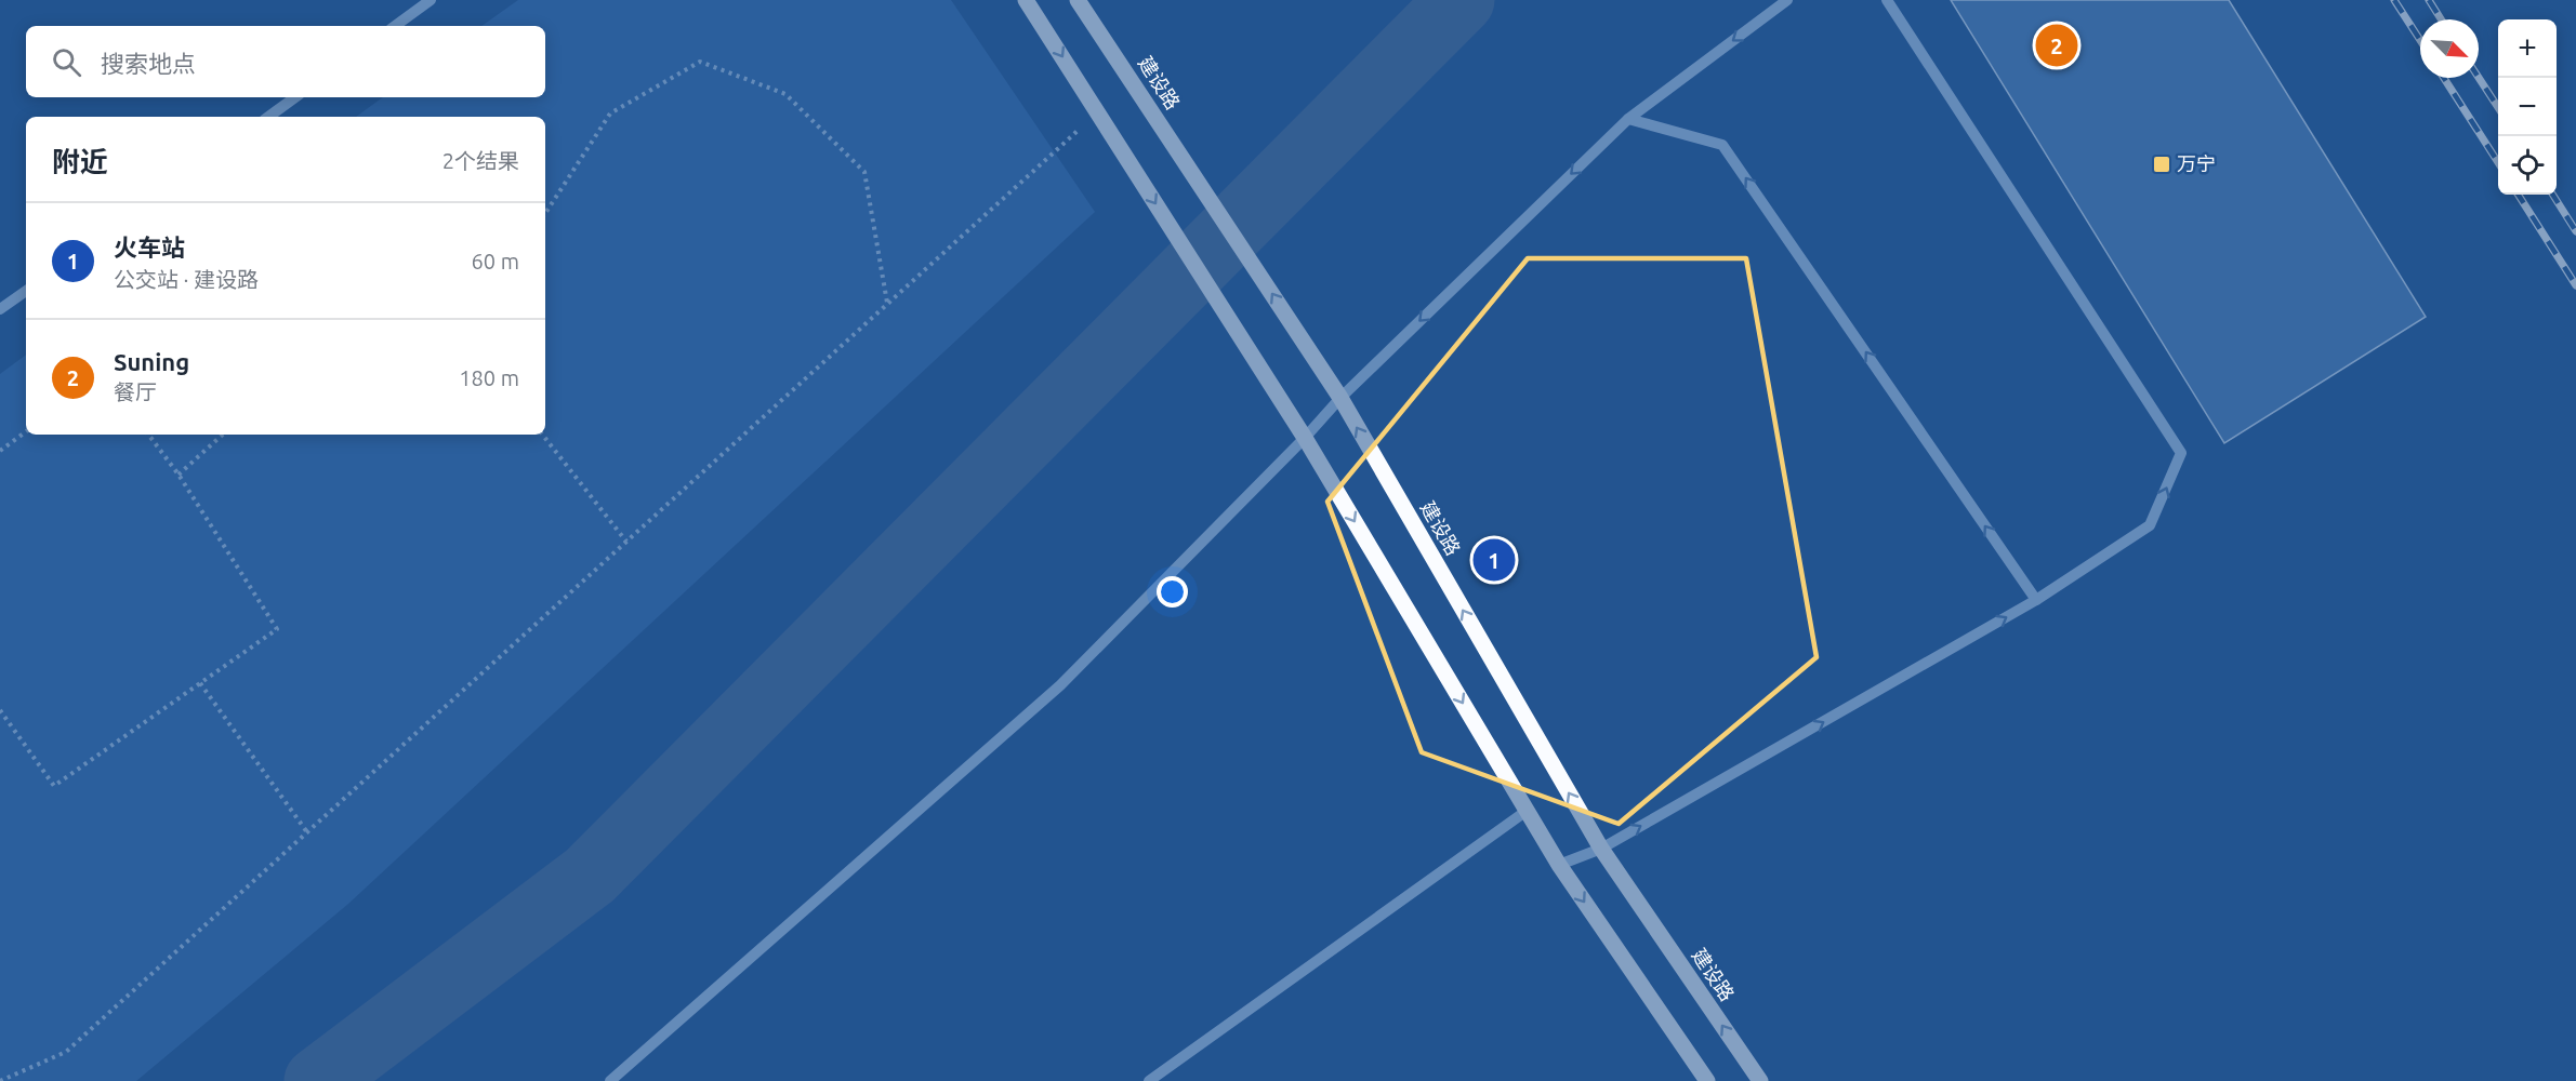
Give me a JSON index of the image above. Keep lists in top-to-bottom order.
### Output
{
  "streets": {
    "main road": ["建设路"]
  },
  "places": {
    "transit": ["万宁"]
  },
  "north": "bottom right",
  "page": {
    "map_buttons": ["+", "−"],
    "pins": ["2", "1"],
    "search": "搜索地点",
    "heading": ["附近", "2个结果"],
    "list": [
      {
        "mark": "1",
        "name": "火车站",
        "note": "公交站 · 建设路",
        "value": "60 m"
      },
      {
        "mark": "2",
        "name": "Suning",
        "note": "餐厅",
        "value": "180 m"
      }
    ]
  }
}
